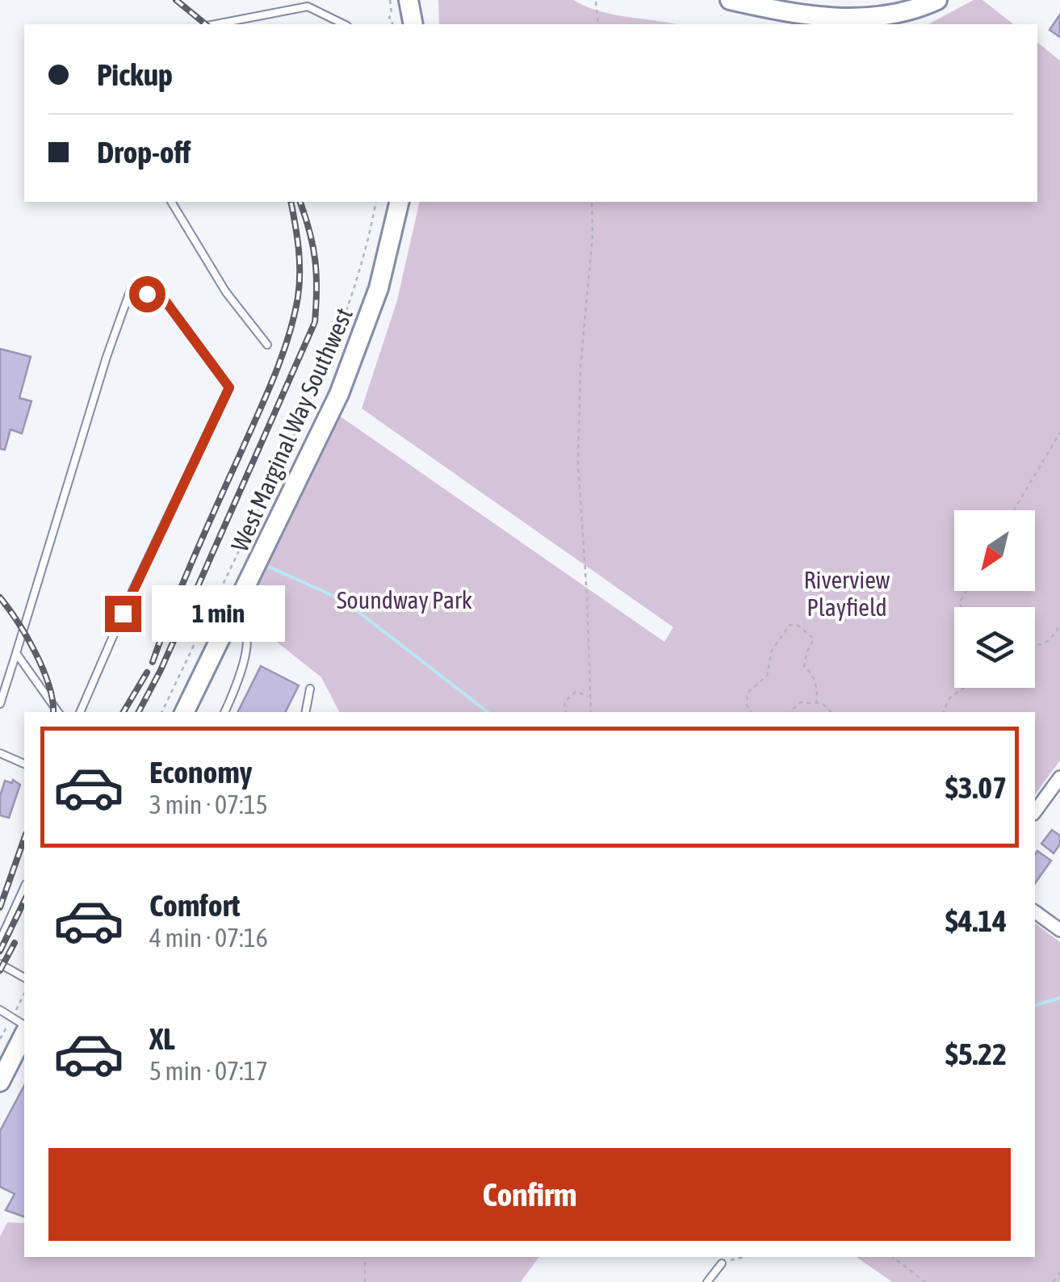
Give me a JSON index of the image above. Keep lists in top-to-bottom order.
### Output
{
  "streets": {
    "main road": ["West Marginal Way Southwest"]
  },
  "parks": ["Riverview Playfield", "Soundway Park"],
  "north": "bottom left",
  "page": {
    "banner": ["Pickup", "Drop-off"],
    "bubble": "1 min",
    "list": [
      {
        "name": "Economy",
        "note": "3 min · 07:15",
        "value": "$3.07"
      },
      {
        "name": "Comfort",
        "note": "4 min · 07:16",
        "value": "$4.14"
      },
      {
        "name": "XL",
        "note": "5 min · 07:17",
        "value": "$5.22"
      }
    ],
    "buttons": "Confirm"
  }
}
